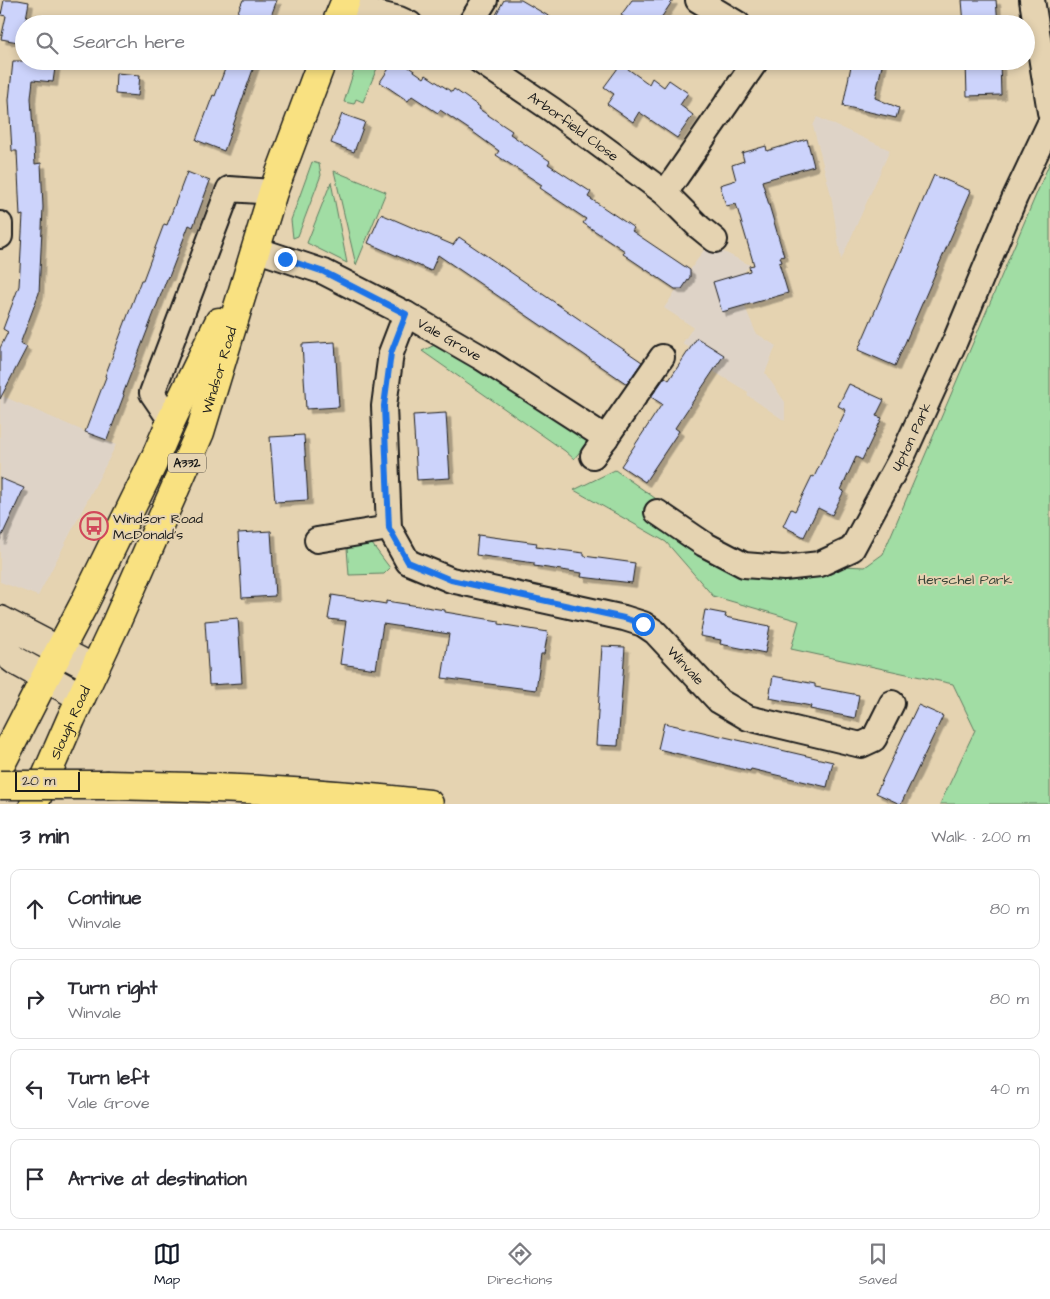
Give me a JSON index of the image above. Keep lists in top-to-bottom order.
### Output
{
  "streets": {
    "main road": ["Windsor Road", "A332", "Slough Road"],
    "street": [
      "Arborfield Close",
      "Vale Grove",
      "Upton Park",
      "Winvale"
    ]
  },
  "crossings": [
    ["Vale Grove", "Windsor Road"],
    ["Vale Grove", "A332"],
    ["Vale Grove", "Winvale"],
    ["Windsor Road", "A332"],
    ["Windsor Road", "Slough Road"]
  ],
  "parks": ["Herschel Park"],
  "places": {
    "bus stop": ["Windsor Road McDonald's"]
  },
  "scale_bar": "20 m",
  "page": {
    "search": "Search here",
    "scale": "20 m",
    "heading": ["3 min", "Walk · 200 m"],
    "list": [
      ["Continue", "Winvale", "80 m"],
      ["Turn right", "Winvale", "80 m"],
      ["Turn left", "Vale Grove", "40 m"],
      "Arrive at destination"
    ],
    "nav": ["Map", "Directions", "Saved"]
  }
}
